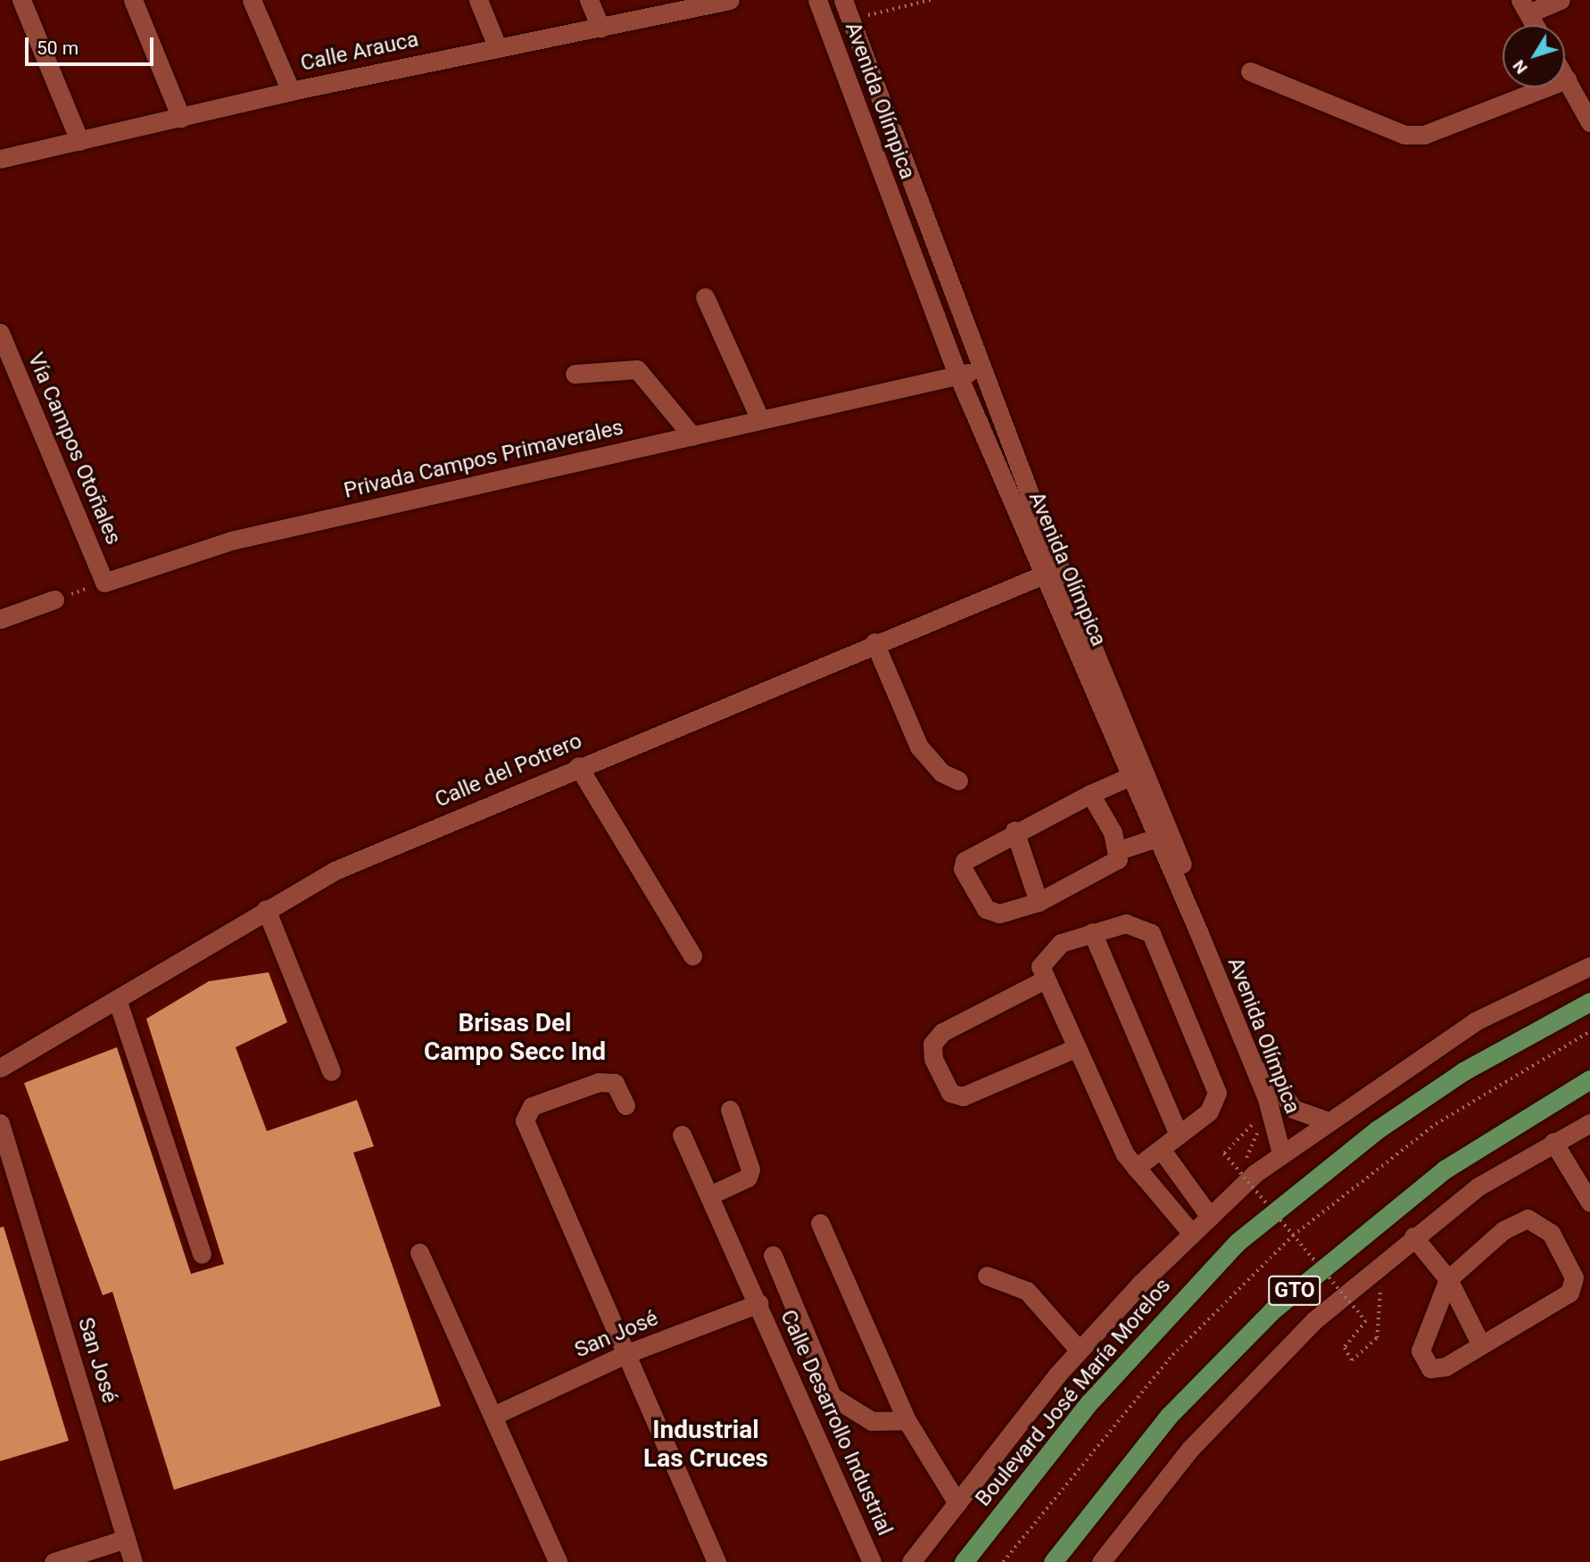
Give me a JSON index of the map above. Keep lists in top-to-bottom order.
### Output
{
  "streets": {
    "main road": ["GTO", "Boulevard José María Morelos"],
    "street": [
      "Calle Arauca",
      "Avenida Olímpica",
      "Vía Campos Otoñales",
      "Privada Campos Primaverales",
      "Calle del Potrero",
      "San José",
      "Calle Desarrollo Industrial"
    ]
  },
  "crossings": [
    ["Avenida Olímpica", "Privada Campos Primaverales"],
    ["Avenida Olímpica", "Calle del Potrero"],
    ["Vía Campos Otoñales", "Privada Campos Primaverales"],
    ["San José", "Calle Desarrollo Industrial"]
  ],
  "districts": ["Brisas Del Campo Secc Ind", "Industrial Las Cruces"],
  "scale_bar": "50 m",
  "north": "bottom left"
}
